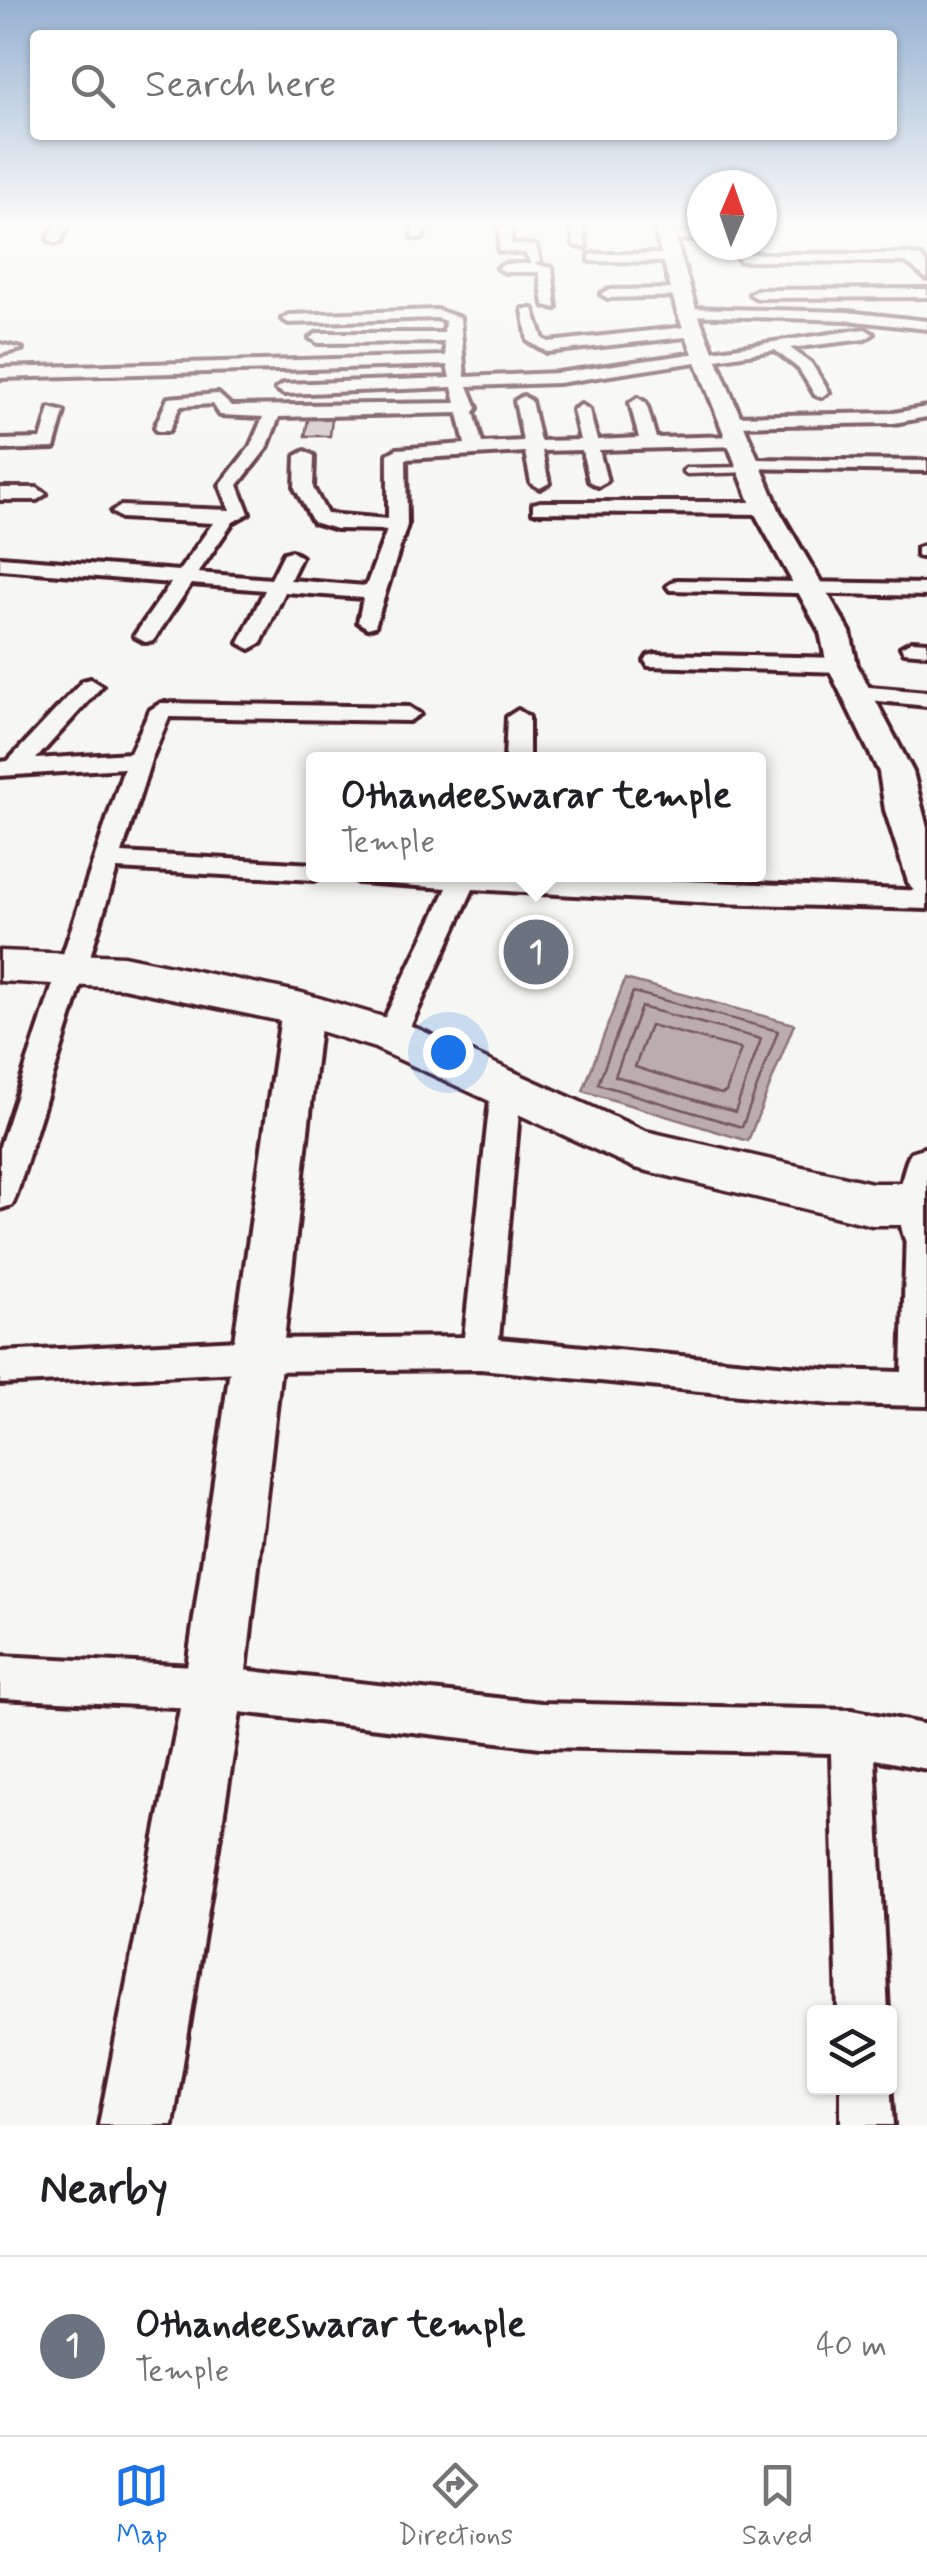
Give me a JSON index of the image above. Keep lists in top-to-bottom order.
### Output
{
  "north": "top",
  "page": {
    "search": "Search here",
    "popup": ["Othandeeswarar temple", "Temple"],
    "pins": "1",
    "heading": "Nearby",
    "list": [
      {
        "mark": "1",
        "name": "Othandeeswarar temple",
        "note": "Temple",
        "value": "40 m"
      }
    ],
    "nav": ["Map", "Directions", "Saved"]
  }
}
